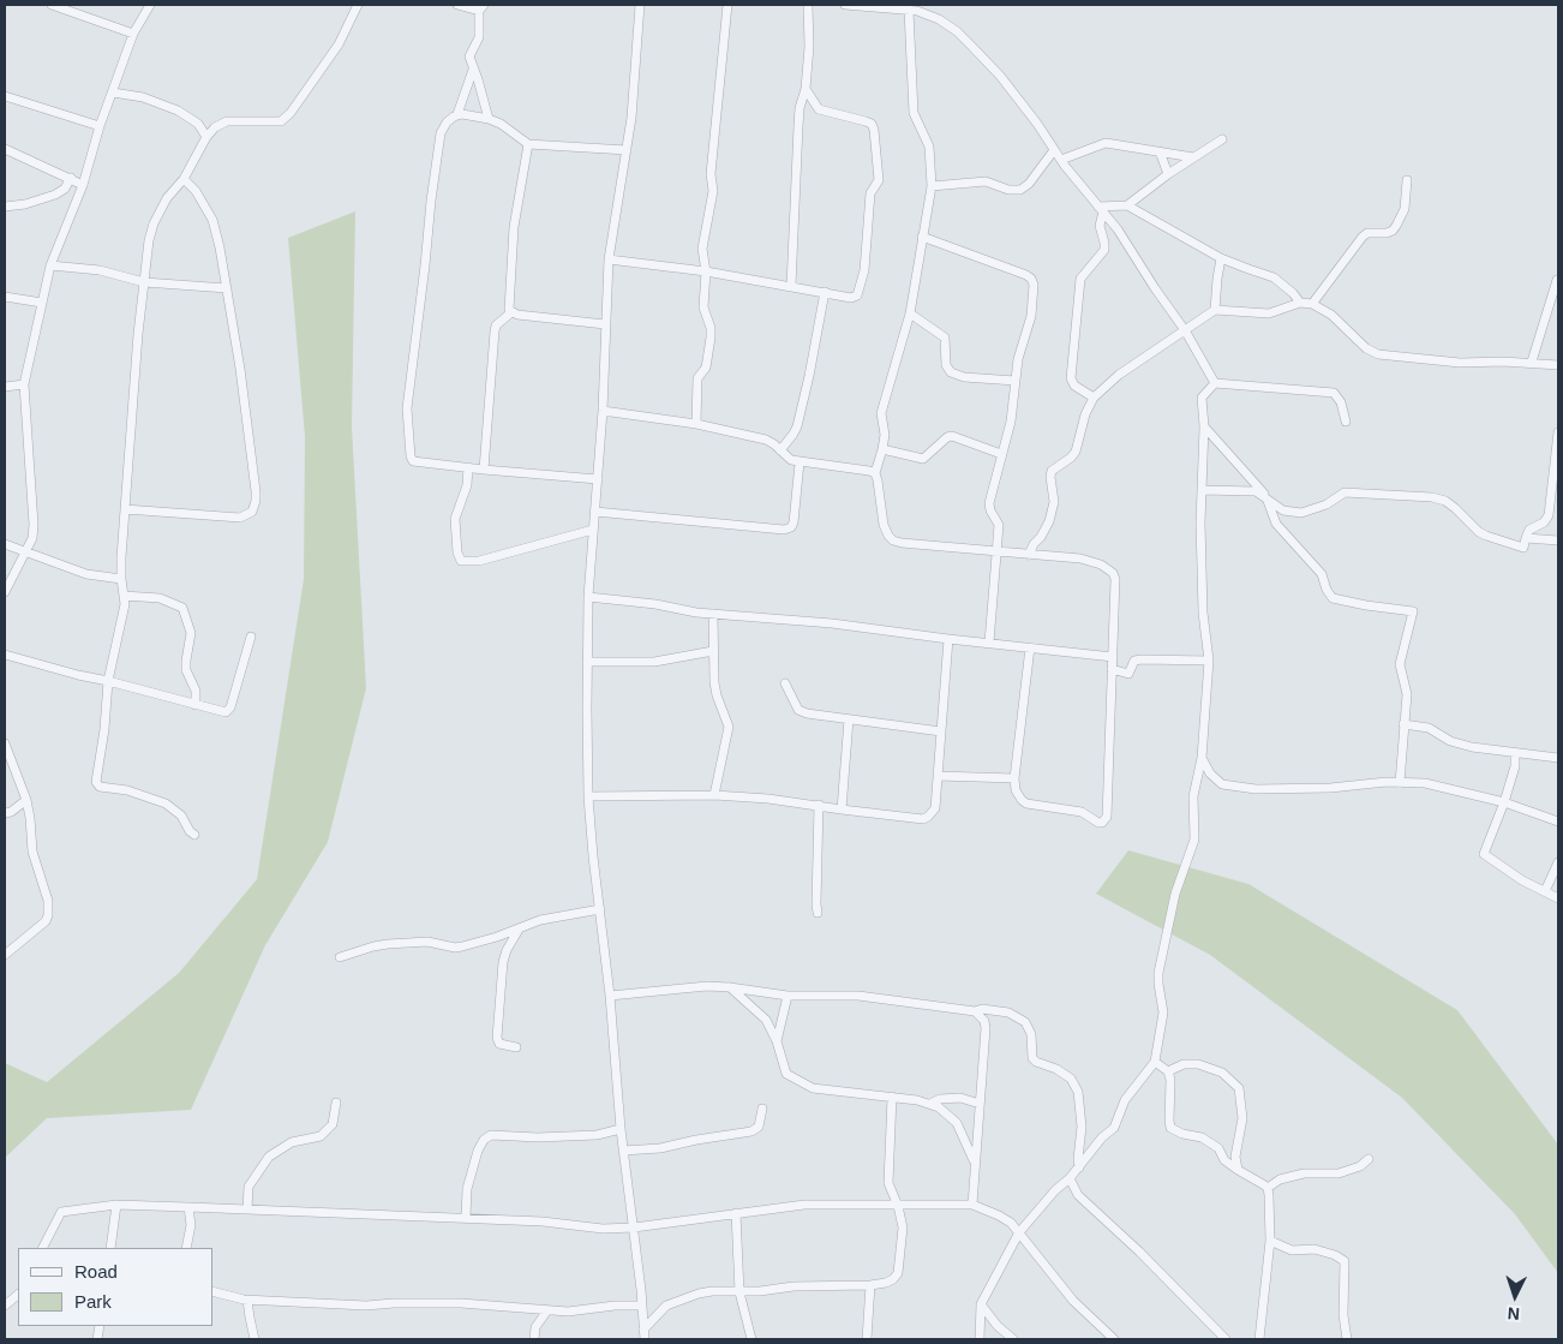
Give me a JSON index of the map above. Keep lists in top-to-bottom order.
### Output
{
  "legend": ["Road", "Park"],
  "north": "bottom"
}
